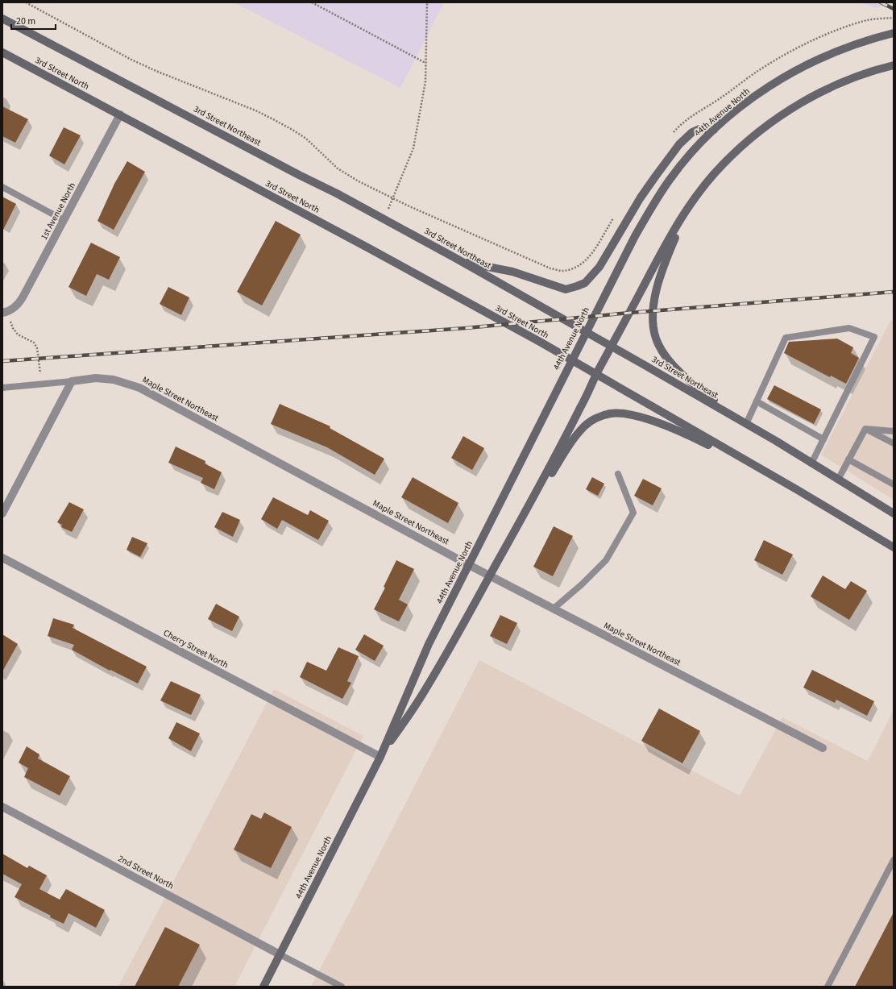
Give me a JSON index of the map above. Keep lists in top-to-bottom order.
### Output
{
  "streets": {
    "main road": ["3rd Street North", "44th Avenue North", "3rd Street Northeast"],
    "street": [
      "1st Avenue North",
      "Maple Street Northeast",
      "Cherry Street North",
      "2nd Street North"
    ]
  },
  "crossings": [
    ["3rd Street North", "44th Avenue North"],
    ["3rd Street North", "1st Avenue North"],
    ["44th Avenue North", "3rd Street Northeast"],
    ["44th Avenue North", "Maple Street Northeast"],
    ["44th Avenue North", "Cherry Street North"],
    ["44th Avenue North", "2nd Street North"]
  ],
  "scale_bar": "20 m"
}
